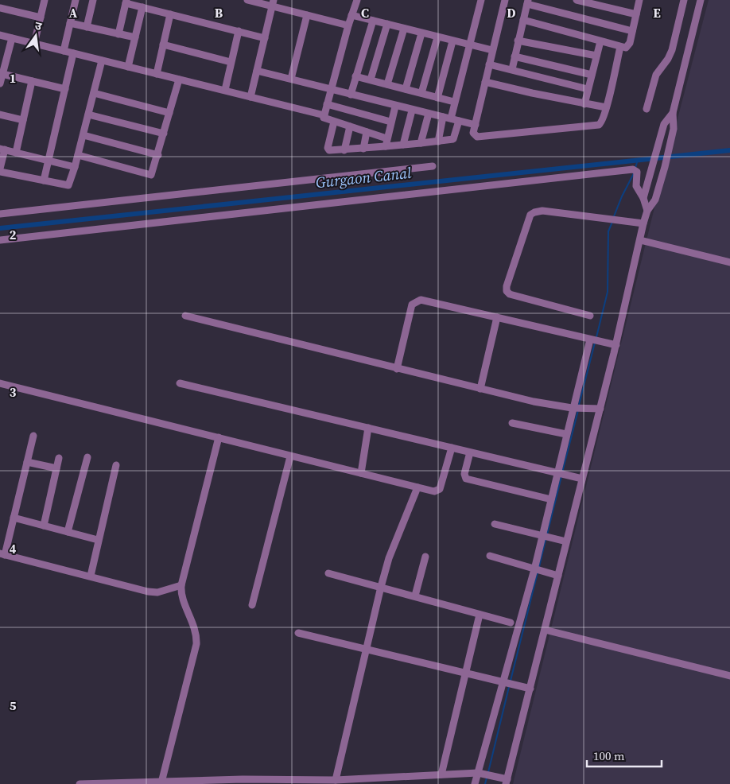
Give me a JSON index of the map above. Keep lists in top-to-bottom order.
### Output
{
  "water": ["Gurgaon Canal"],
  "scale_bar": "100 m",
  "north": "top",
  "grid": {
    "columns": [
      "A",
      "B",
      "C",
      "D",
      "E"
    ],
    "rows": [
      "1",
      "2",
      "3",
      "4",
      "5"
    ]
  }
}
